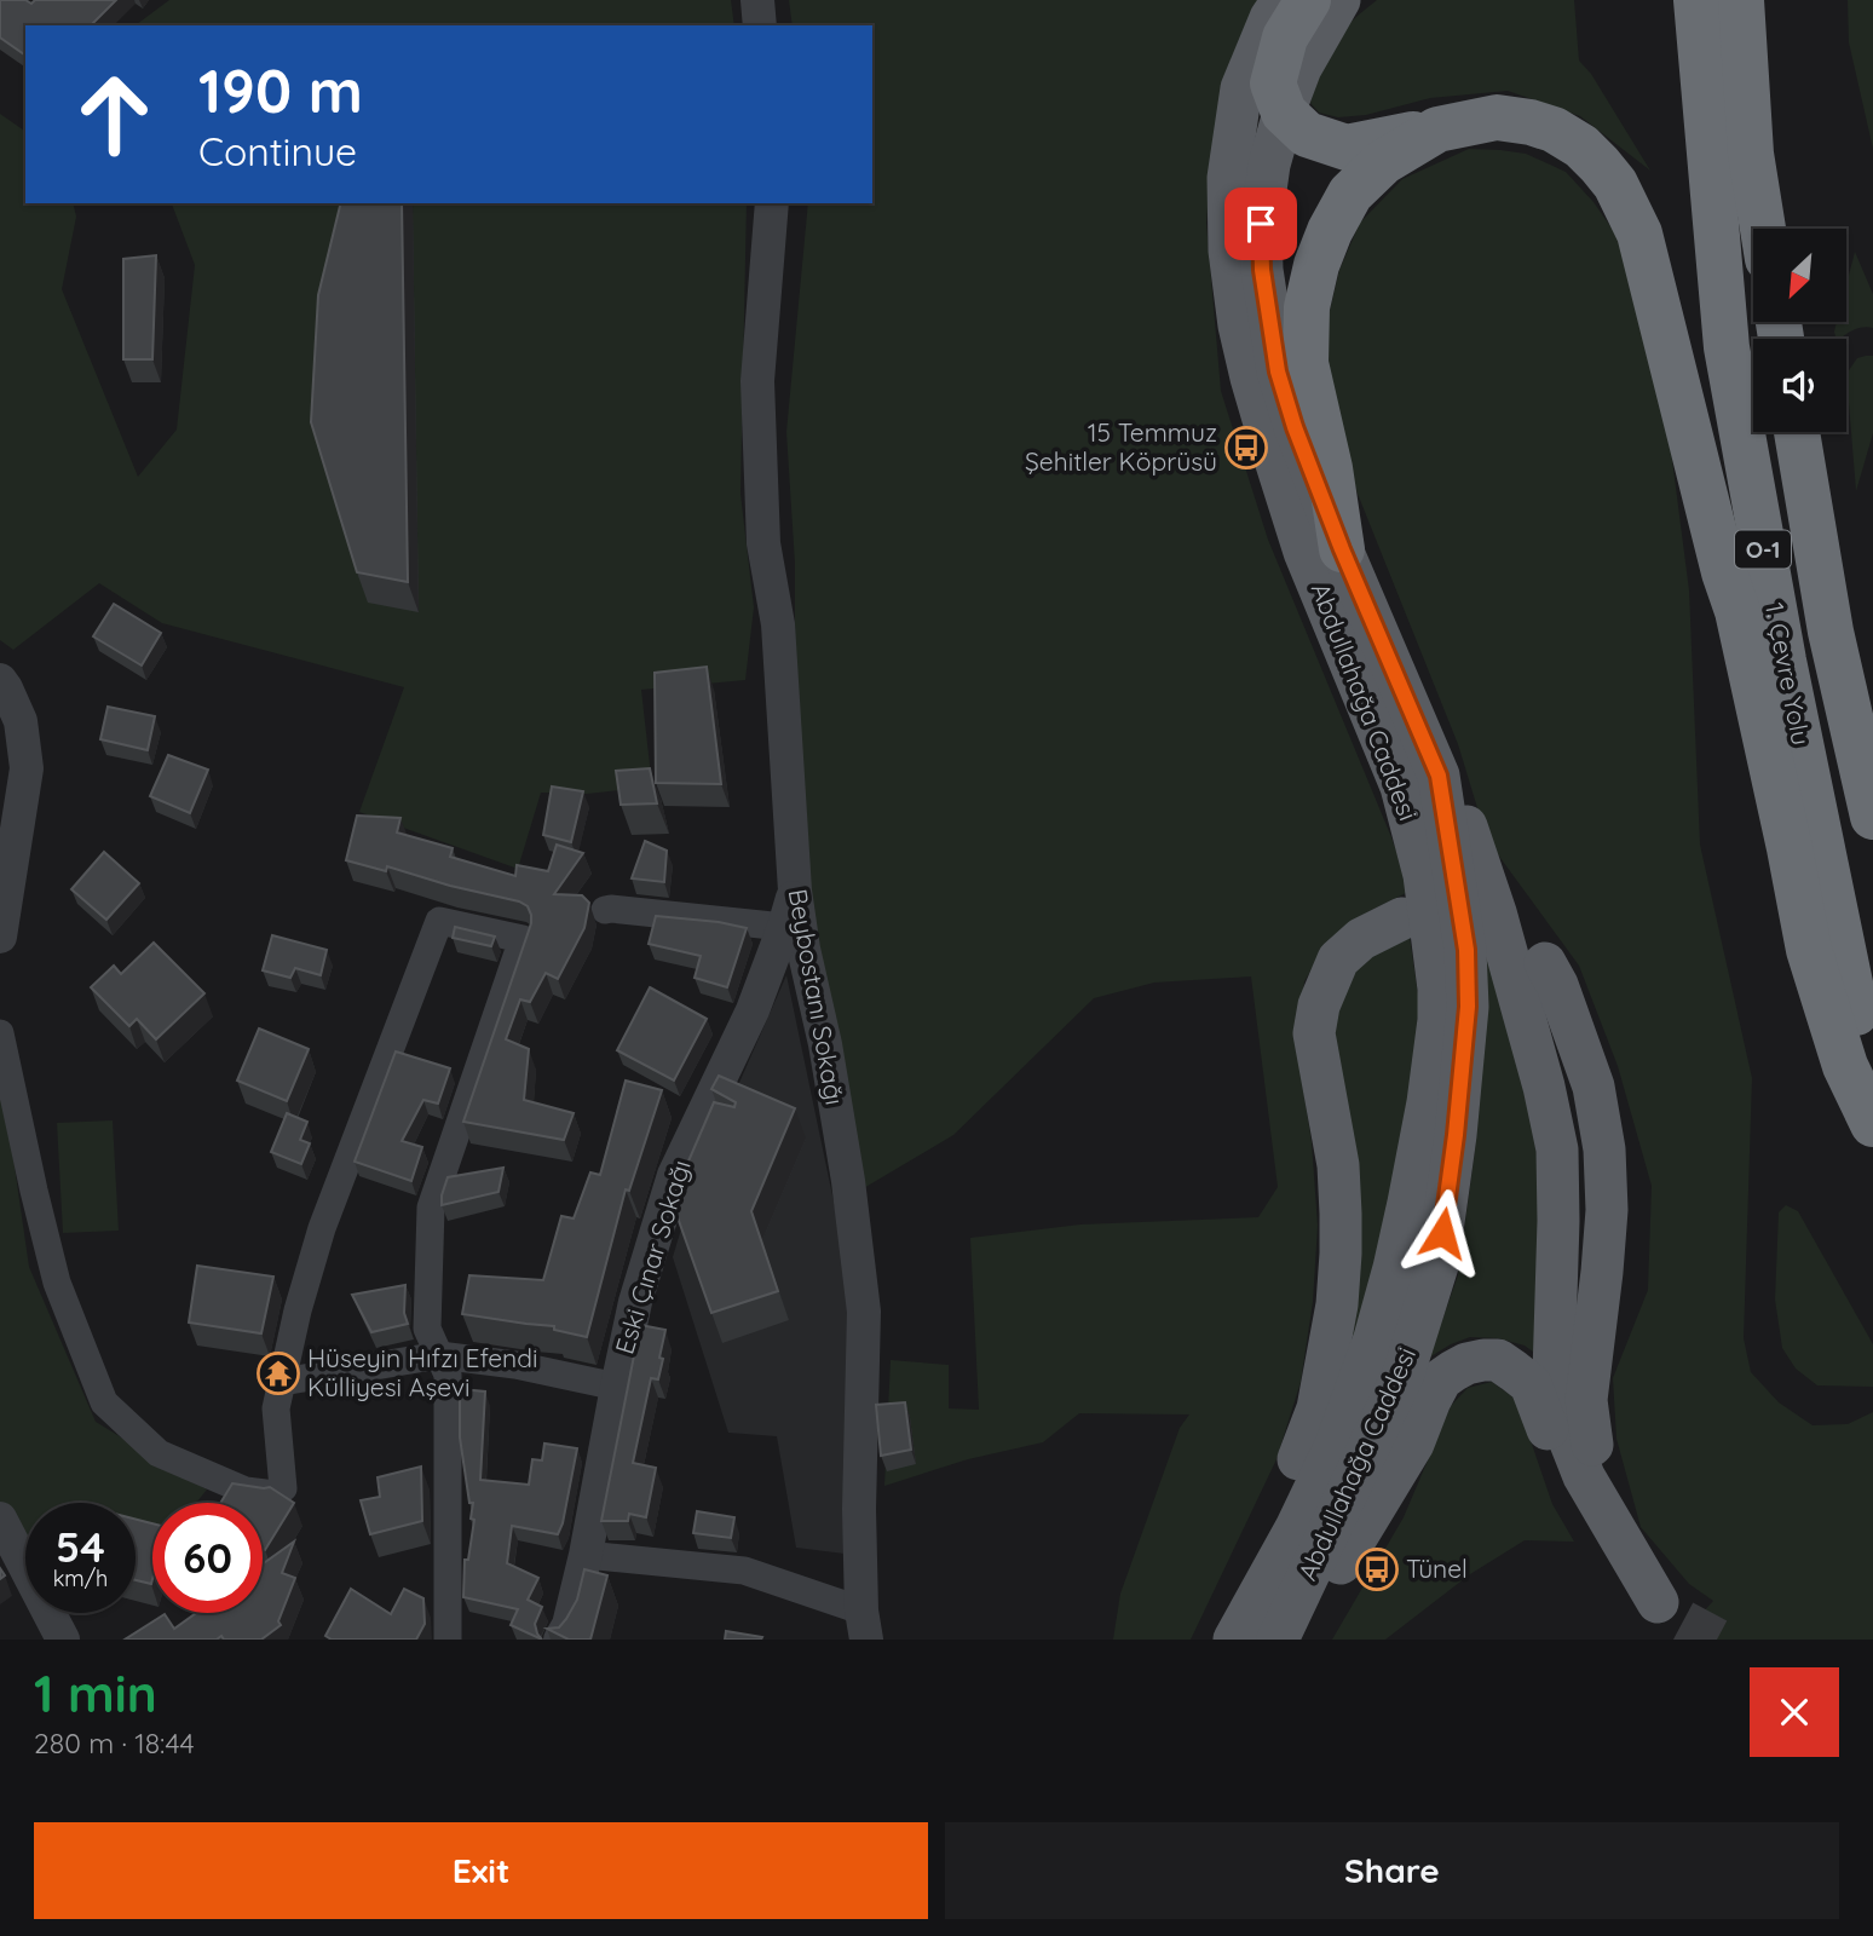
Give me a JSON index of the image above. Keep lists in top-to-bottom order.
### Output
{
  "streets": {
    "highway": ["O-1", "1. Çevre Yolu"],
    "main road": ["Abdullahağa Caddesi"],
    "street": ["Beybostanı Sokağı", "Eski Çınar Sokağı"]
  },
  "crossings": [
    ["Beybostanı Sokağı", "Eski Çınar Sokağı"]
  ],
  "places": {
    "bus stop": ["15 Temmuz Şehitler Köprüsü", "Tünel"],
    "temple": ["Hüseyin Hıfzı Efendi Külliyesi Aşevi"]
  },
  "north": "bottom left",
  "page": {
    "turn": ["190 m", "Continue"],
    "speed": "54 km/h",
    "limit": "60",
    "heading": ["1 min", "280 m · 18:44"],
    "buttons": ["Exit", "Share"]
  }
}
